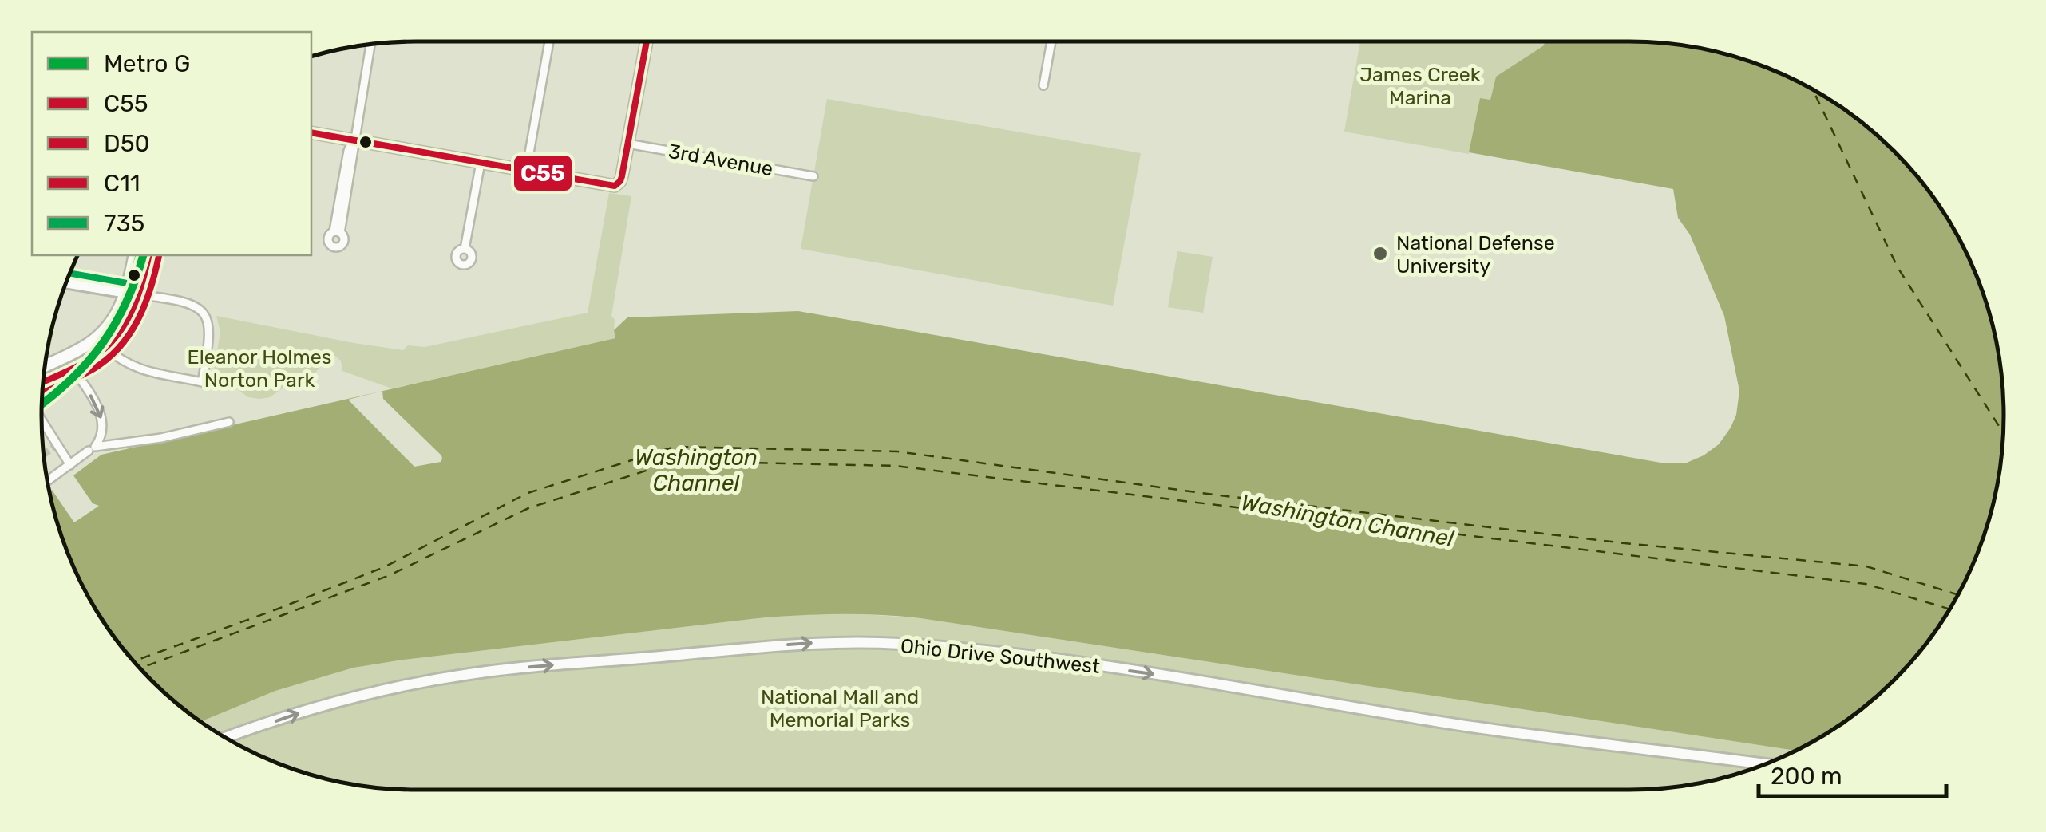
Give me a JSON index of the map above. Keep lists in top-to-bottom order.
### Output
{
  "streets": {
    "street": ["3rd Avenue", "Ohio Drive Southwest"]
  },
  "one_way": ["Ohio Drive Southwest"],
  "water": ["Washington Channel"],
  "parks": ["James Creek Marina", "Eleanor Holmes Norton Park", "National Mall and Memorial Parks"],
  "places": ["National Defense University"],
  "lines": [
    "transit line C55",
    "metro line G",
    "transit line D50",
    "transit line 735",
    "transit line C11"
  ],
  "legend": [
    "Metro G",
    "C55",
    "D50",
    "C11",
    "735"
  ],
  "scale_bar": "200 m"
}
